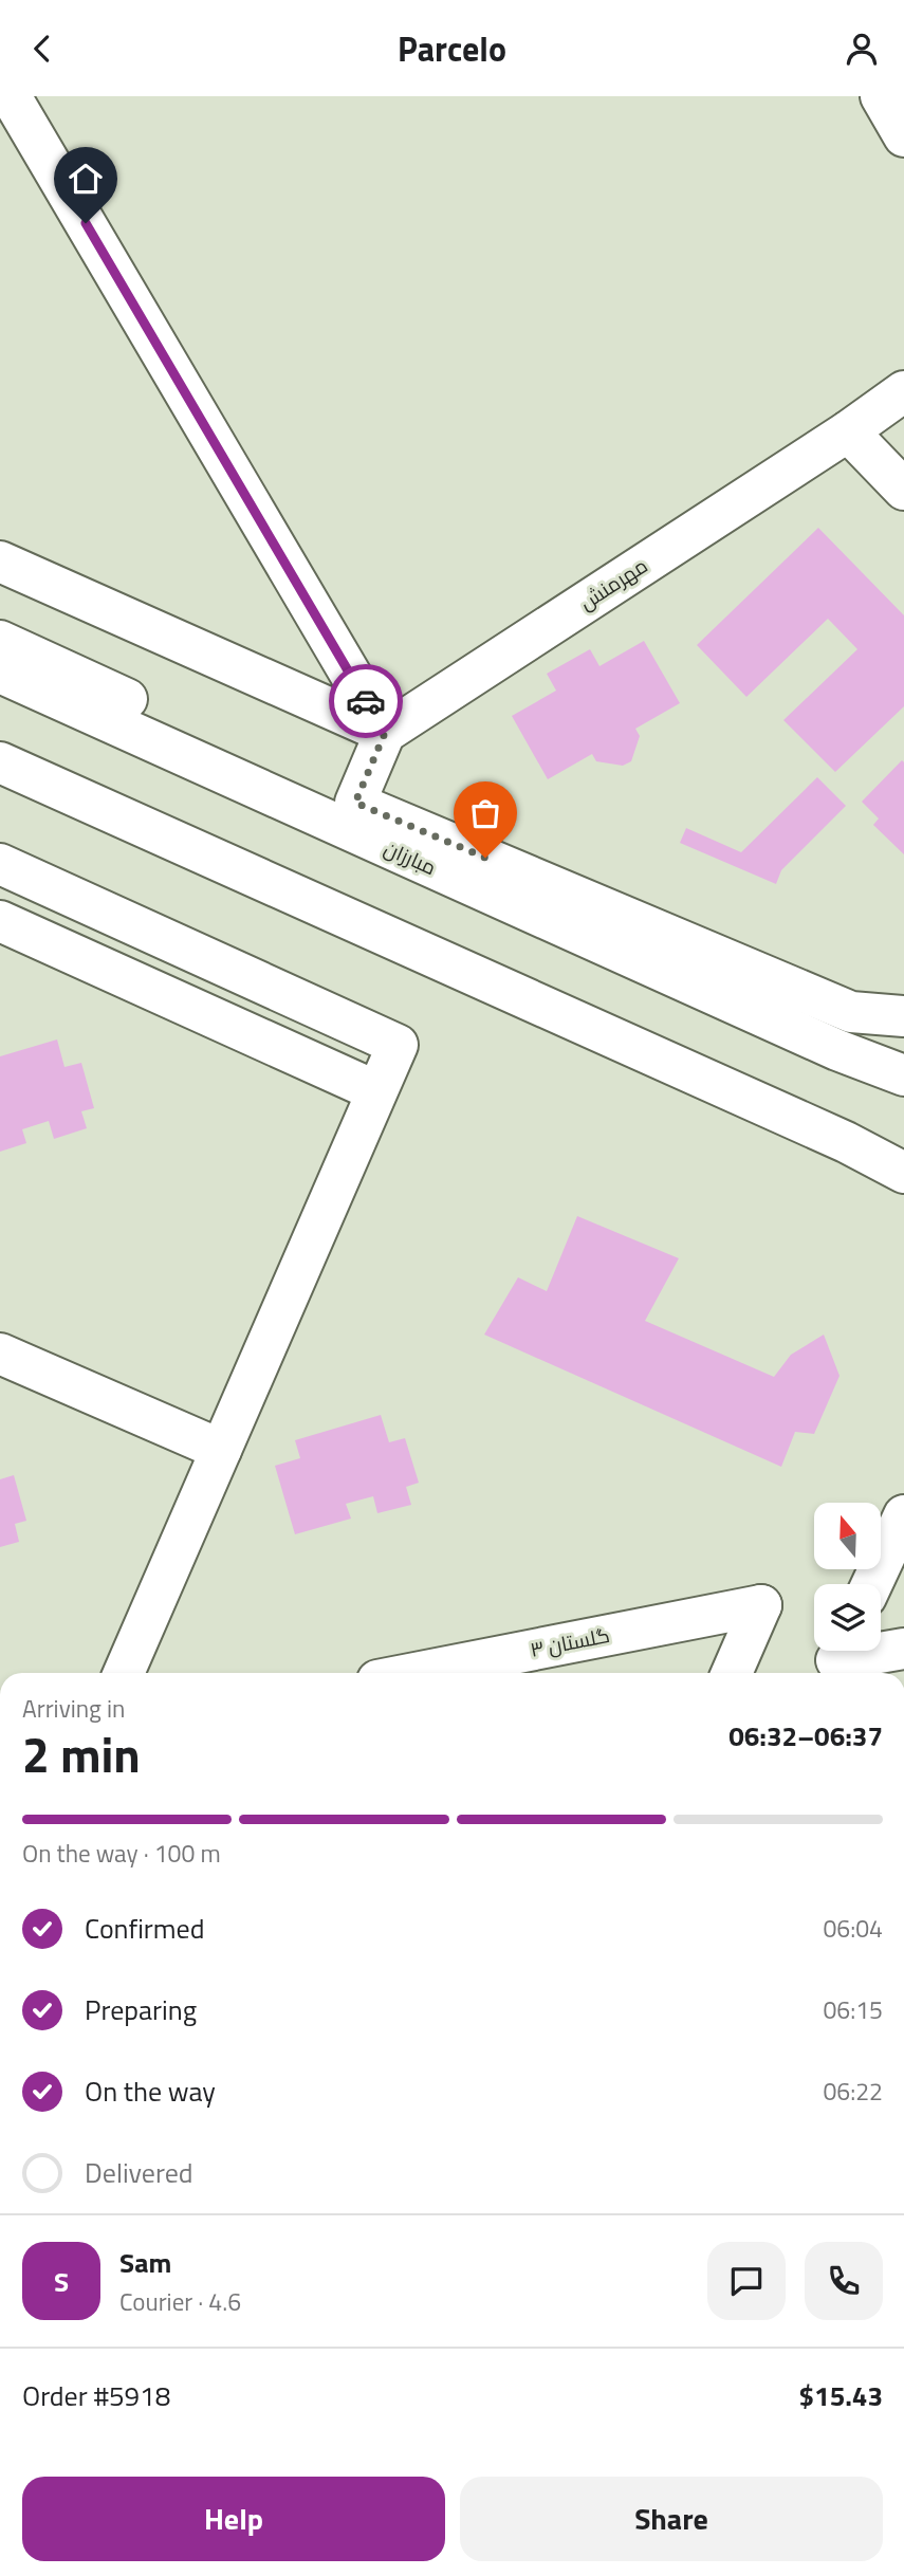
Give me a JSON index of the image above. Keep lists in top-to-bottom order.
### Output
{
  "streets": {
    "street": ["مهرمنش", "مبارزان", "گلستان ۳"]
  },
  "north": "top",
  "page": {
    "header": "Parcelo",
    "heading": ["2 min", "Arriving in", "06:32–06:37"],
    "panel": [
      "Sam",
      "Courier · 4.6",
      "Order #5918",
      "$15.43"
    ],
    "bar": "On the way · 100 m",
    "list": [
      ["Confirmed", "06:04"],
      ["Preparing", "06:15"],
      ["On the way", "06:22"],
      "Delivered"
    ],
    "round": "S",
    "buttons": ["Help", "Share"]
  }
}
